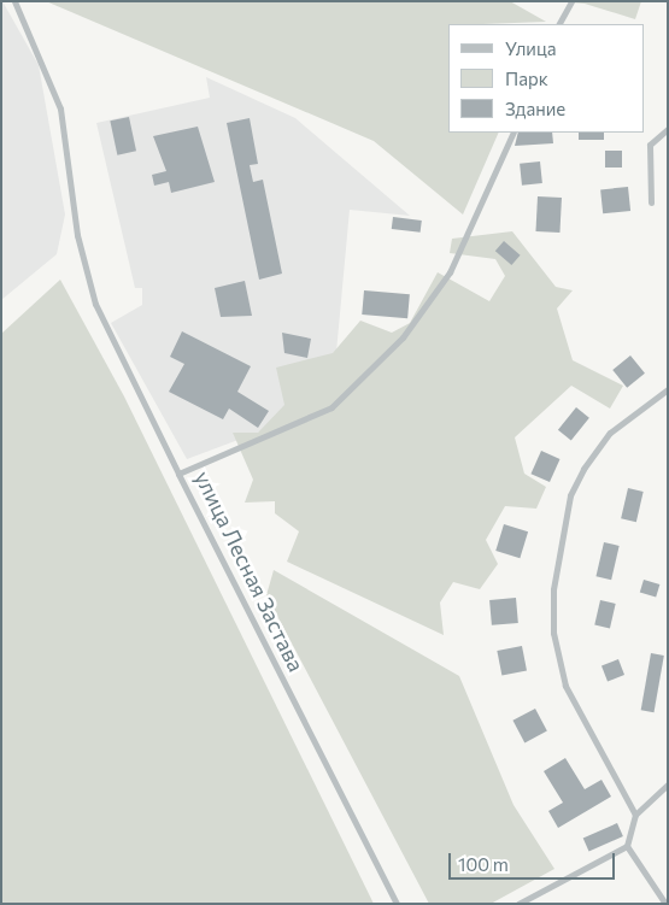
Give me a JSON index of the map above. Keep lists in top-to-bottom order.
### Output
{
  "streets": {
    "street": ["улица Лесная Застава"]
  },
  "legend": ["Улица", "Парк", "Здание"],
  "scale_bar": "100 m"
}
